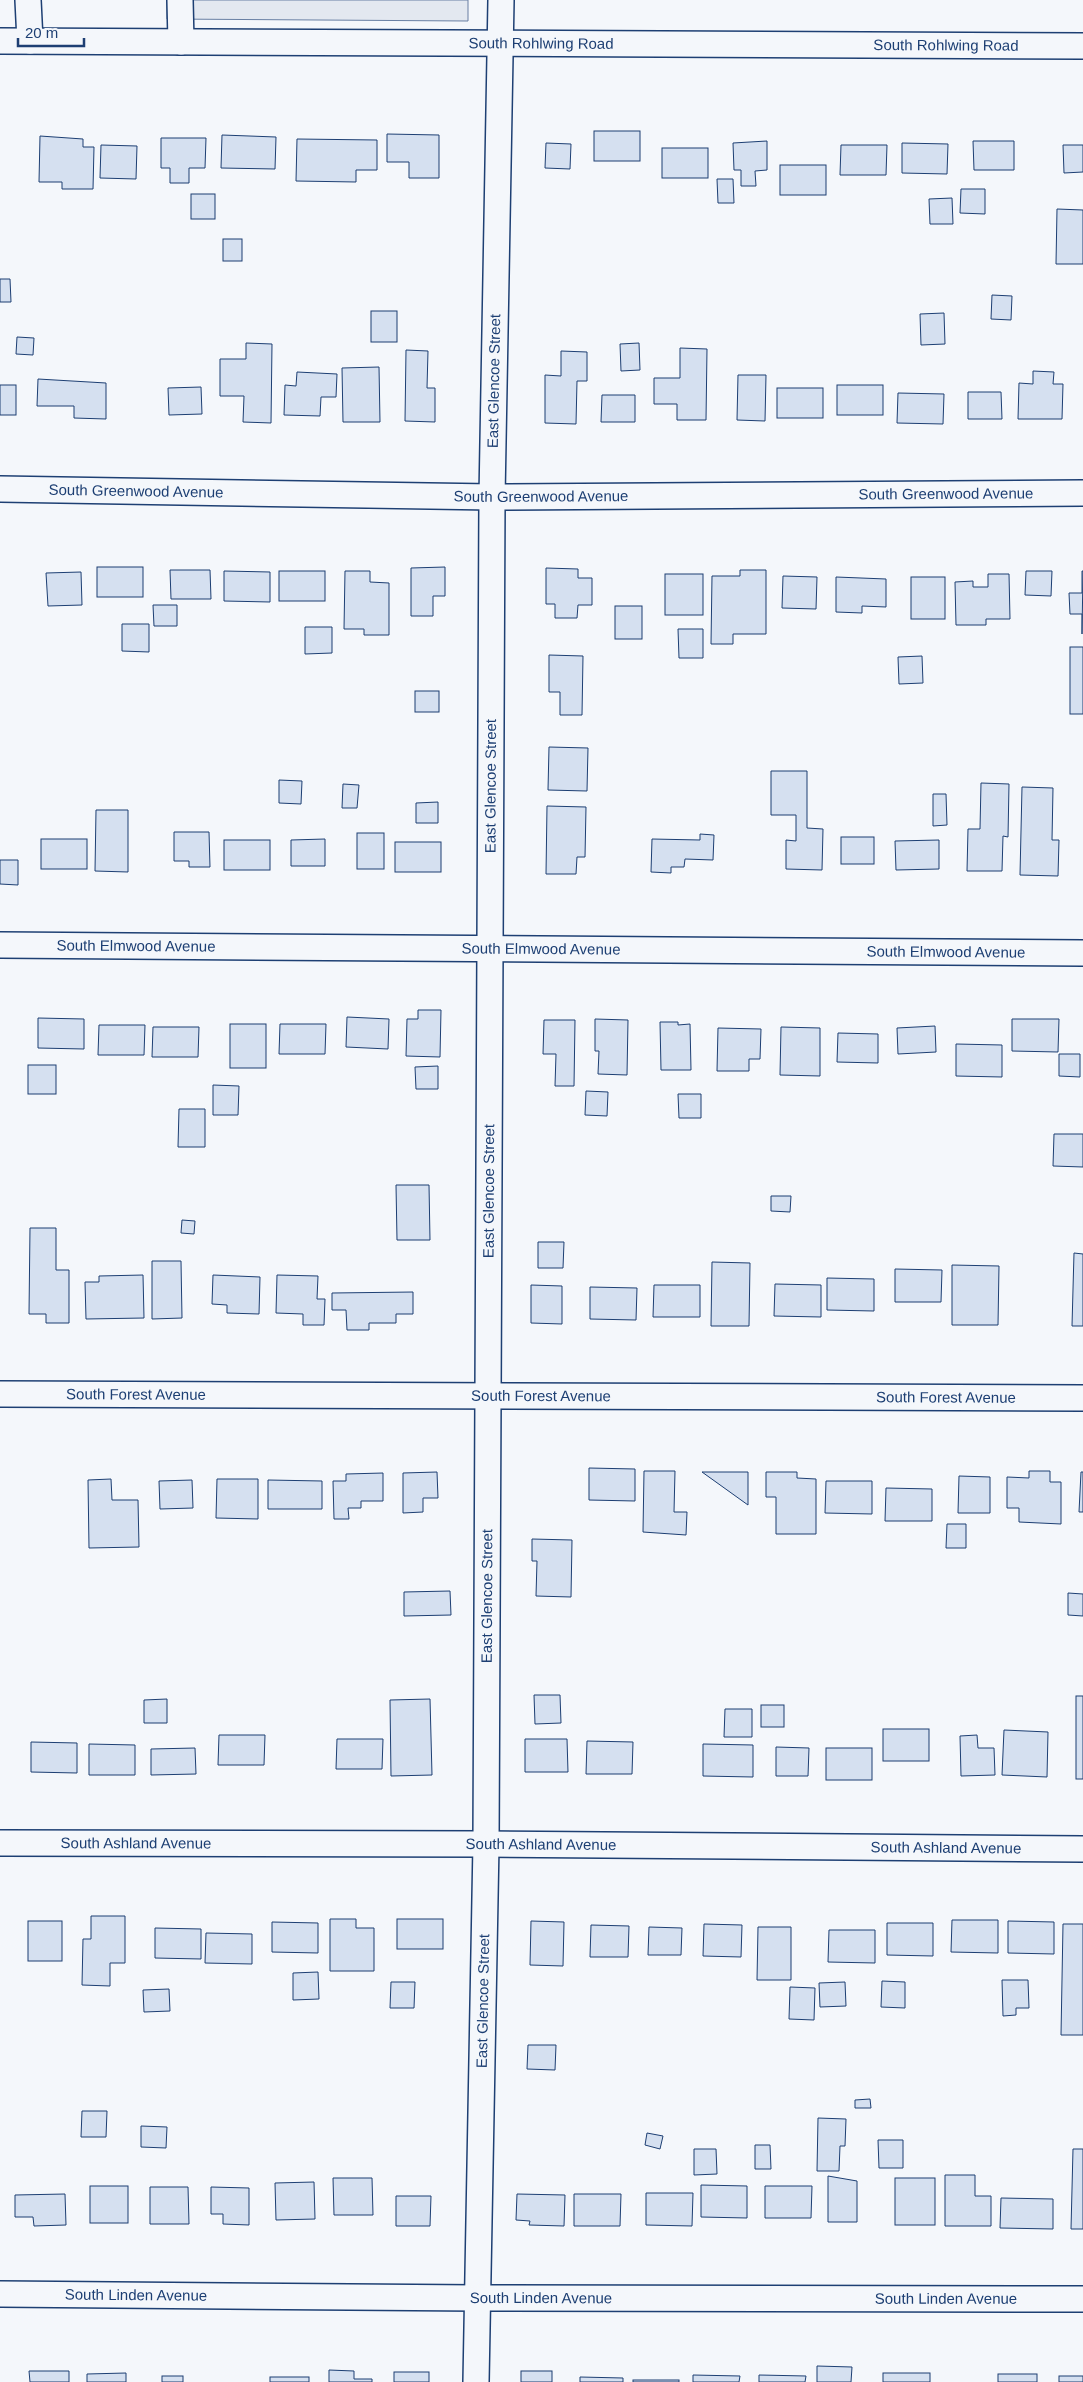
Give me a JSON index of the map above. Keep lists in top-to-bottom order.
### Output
{
  "streets": {
    "street": [
      "South Rohlwing Road",
      "East Glencoe Street",
      "South Greenwood Avenue",
      "South Elmwood Avenue",
      "South Forest Avenue",
      "South Ashland Avenue",
      "South Linden Avenue"
    ]
  },
  "crossings": [
    ["South Rohlwing Road", "East Glencoe Street"],
    ["East Glencoe Street", "South Greenwood Avenue"],
    ["East Glencoe Street", "South Elmwood Avenue"],
    ["East Glencoe Street", "South Forest Avenue"],
    ["East Glencoe Street", "South Ashland Avenue"],
    ["East Glencoe Street", "South Linden Avenue"]
  ],
  "scale_bar": "20 m"
}
